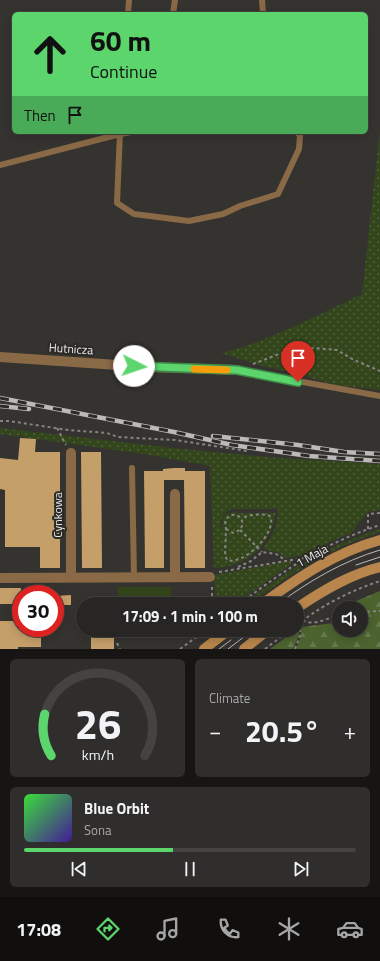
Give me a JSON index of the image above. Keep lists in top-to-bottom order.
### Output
{
  "streets": {
    "street": ["Hutnicza", "Cynkowa", "1 Maja"]
  },
  "page": {
    "turn": ["60 m", "Continue"],
    "then": "Then",
    "limit": "30",
    "trip": "17:09 · 1 min · 100 m",
    "tile": "Climate",
    "heat": ["−", "20.5°", "+"],
    "song": ["Blue Orbit", "Sona"],
    "tabs": "17:08",
    "gauge": ["26", "km/h"]
  }
}
